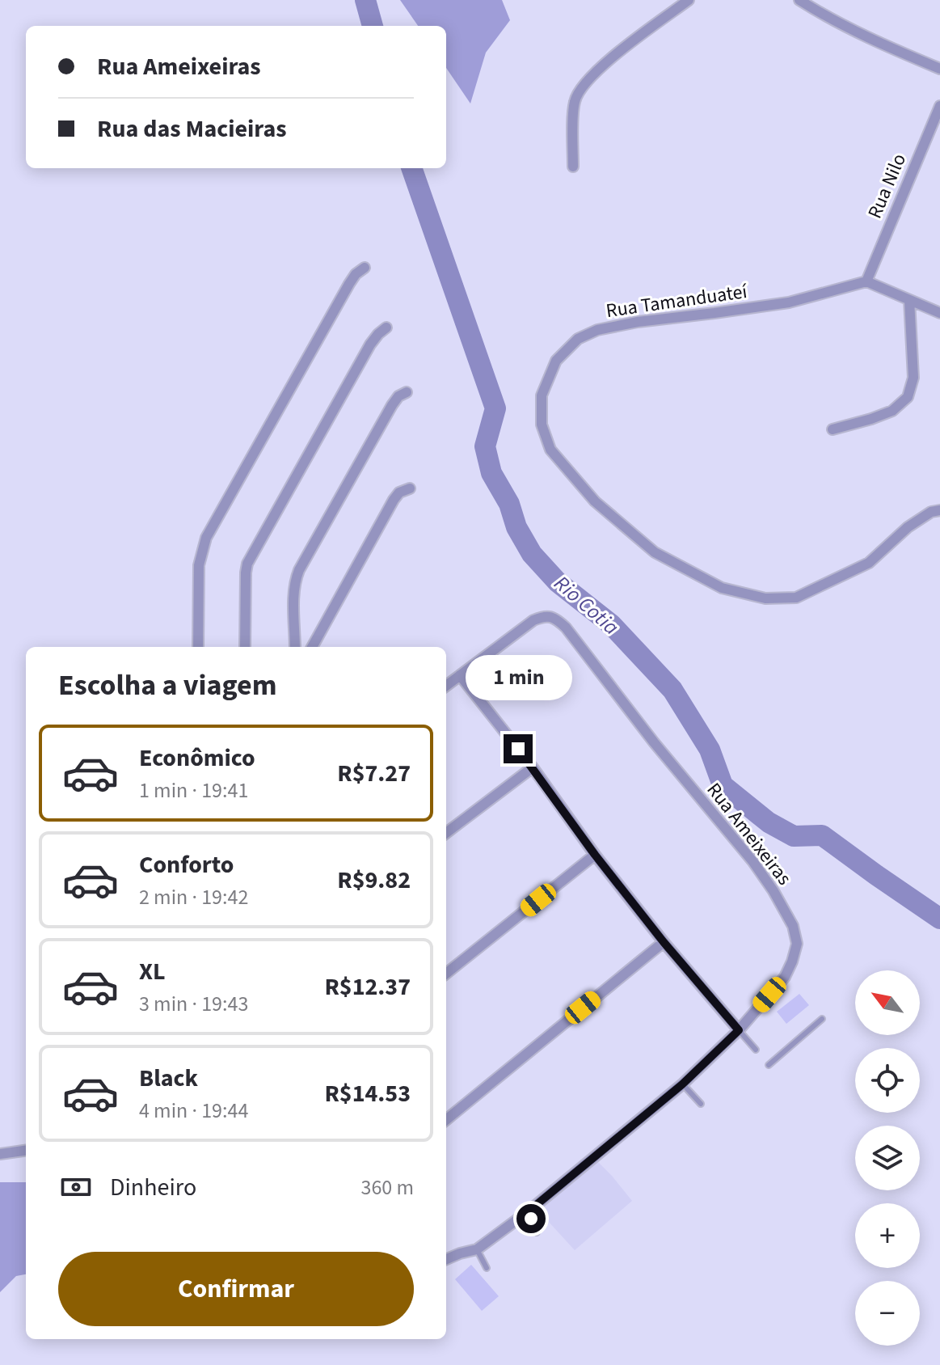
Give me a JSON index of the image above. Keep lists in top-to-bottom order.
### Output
{
  "streets": {
    "street": ["Rua Nilo", "Rua Tamanduateí", "Rua Ameixeiras"]
  },
  "crossings": [
    ["Rua Nilo", "Rua Tamanduateí"]
  ],
  "water": ["Rio Cotia"],
  "north": "top left",
  "page": {
    "banner": ["Rua Ameixeiras", "Rua das Macieiras"],
    "heading": "Escolha a viagem",
    "bubble": "1 min",
    "list": [
      {
        "name": "Econômico",
        "note": "1 min · 19:41",
        "value": "R$7.27"
      },
      {
        "name": "Conforto",
        "note": "2 min · 19:42",
        "value": "R$9.82"
      },
      {
        "name": "XL",
        "note": "3 min · 19:43",
        "value": "R$12.37"
      },
      {
        "name": "Black",
        "note": "4 min · 19:44",
        "value": "R$14.53"
      }
    ],
    "map_buttons": ["+", "−"],
    "pay": ["Dinheiro", "360 m"],
    "buttons": "Confirmar"
  }
}
